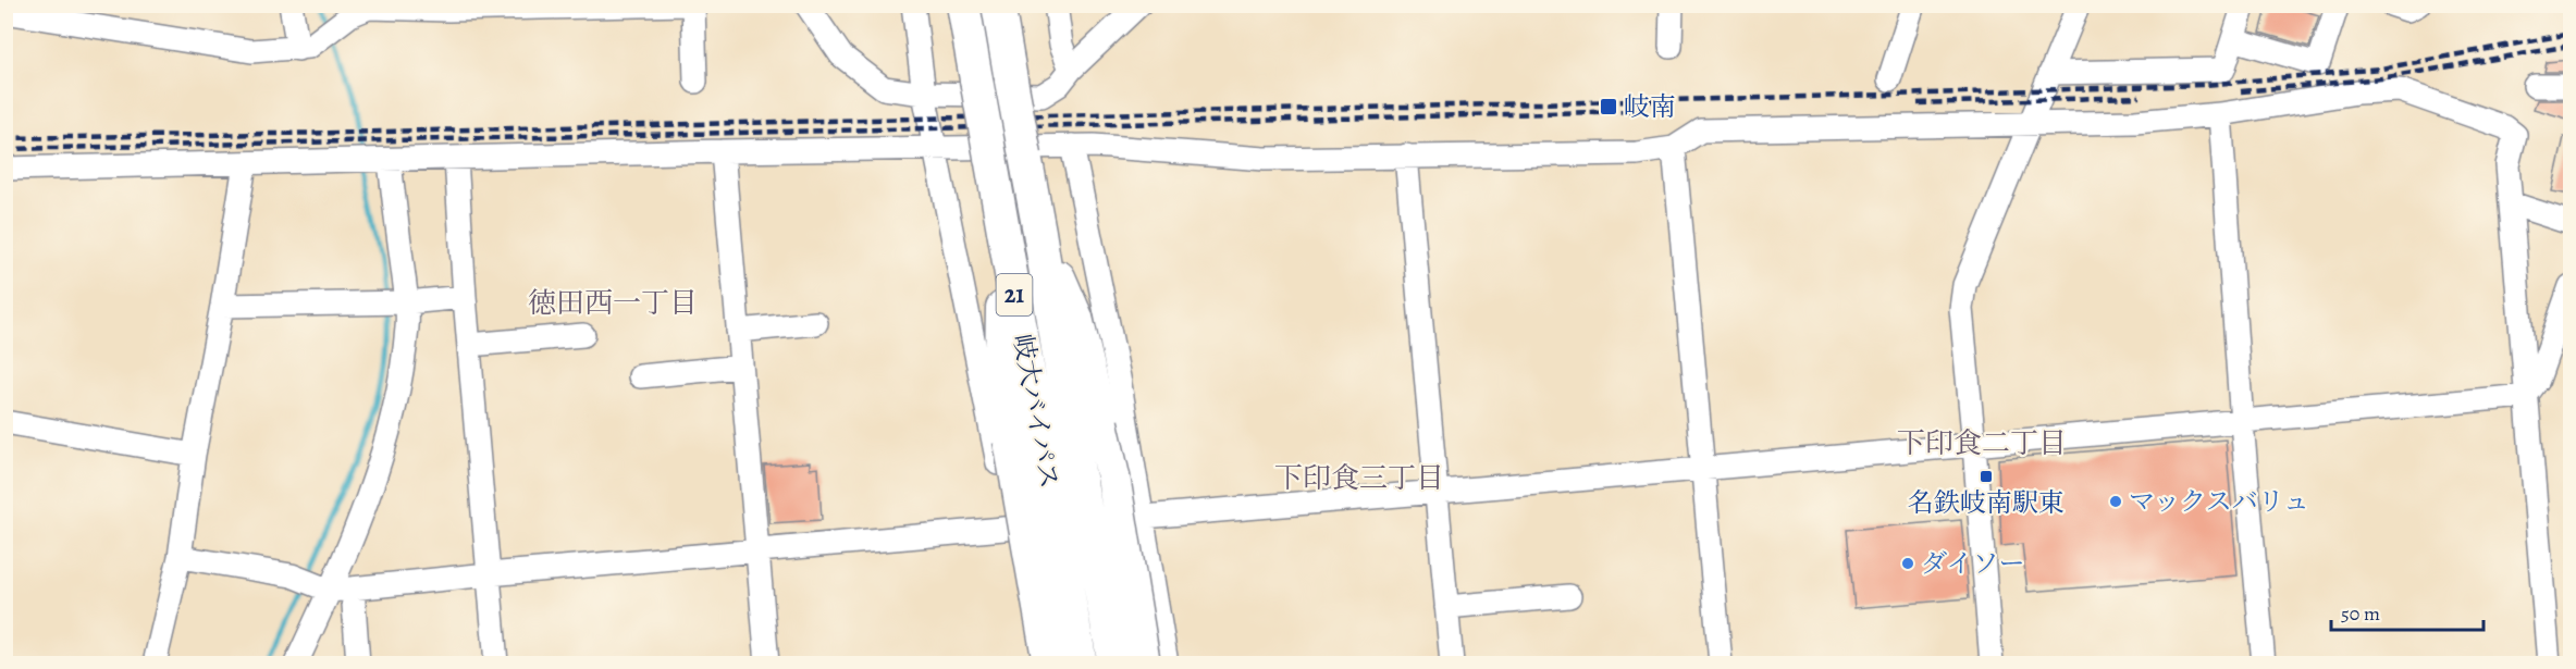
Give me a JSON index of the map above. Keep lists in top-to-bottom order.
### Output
{
  "streets": {
    "highway": ["21", "岐大バイパス"]
  },
  "crossings": [
    ["21", "岐大バイパス"]
  ],
  "districts": ["徳田西一丁目", "下印食二丁目", "下印食三丁目"],
  "places": {
    "transit": ["岐南", "名鉄岐南駅東"],
    "other": ["マックスバリュ", "ダイソー"]
  },
  "scale_bar": "50 m"
}
